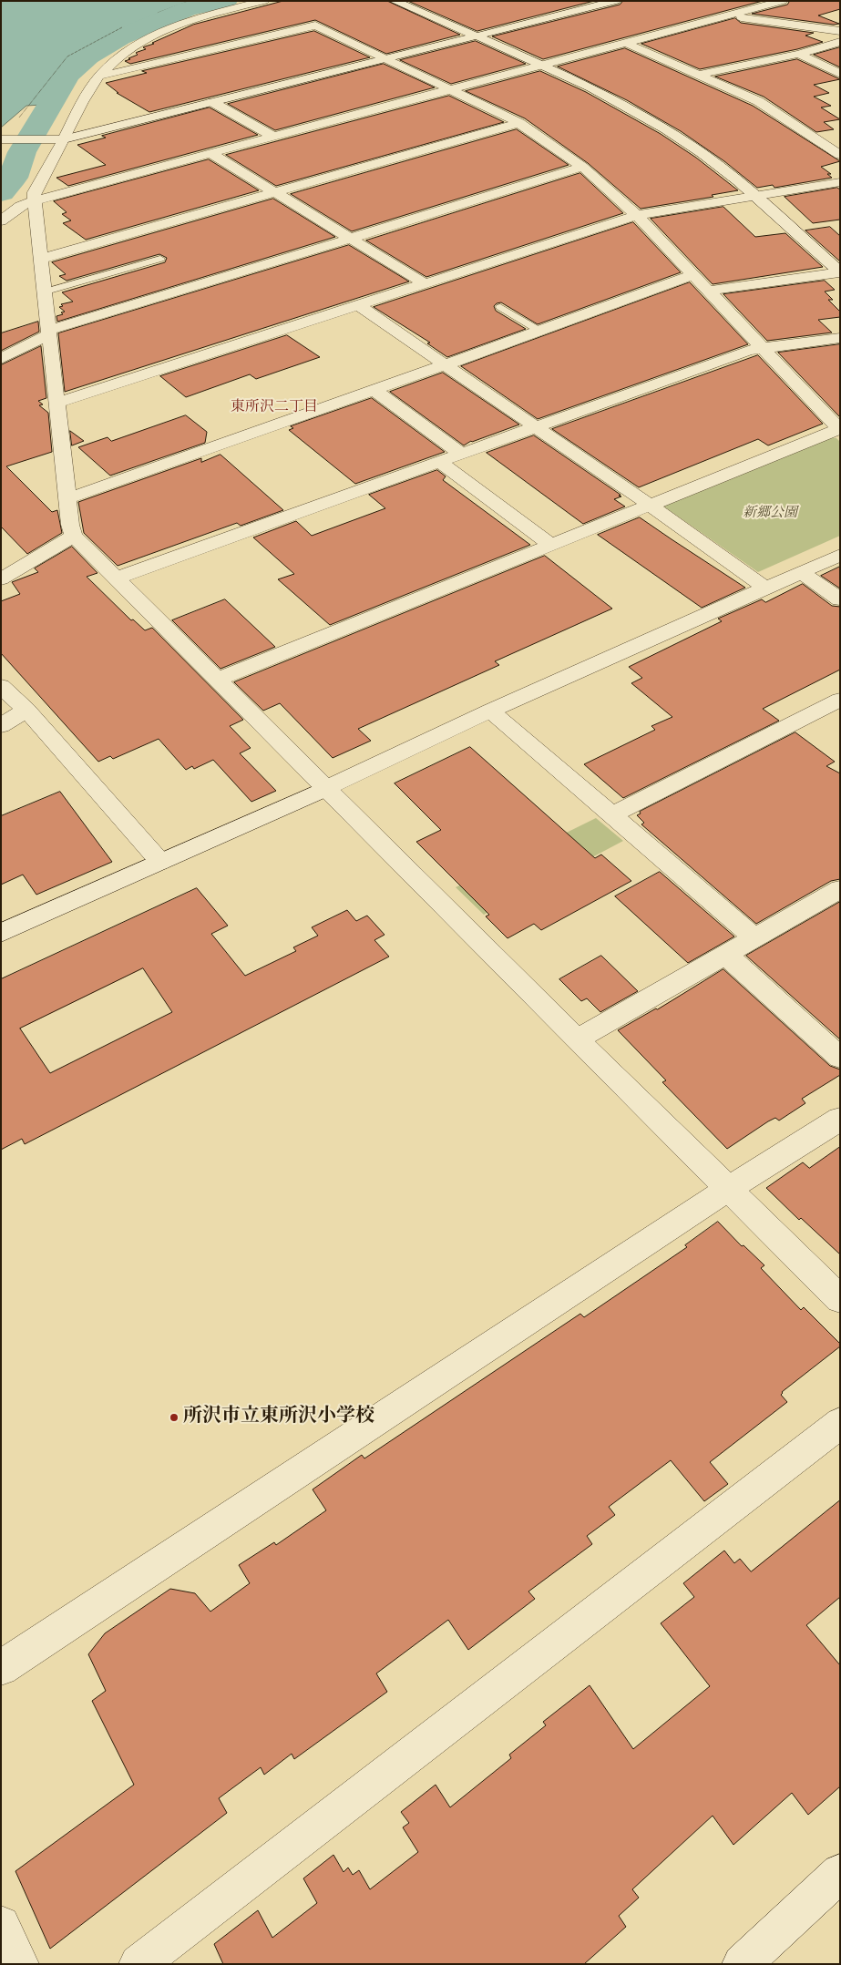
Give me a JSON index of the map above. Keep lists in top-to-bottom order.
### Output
{
  "districts": ["東所沢二丁目"],
  "parks": ["新郷公園"],
  "places": ["所沢市立東所沢小学校"]
}
